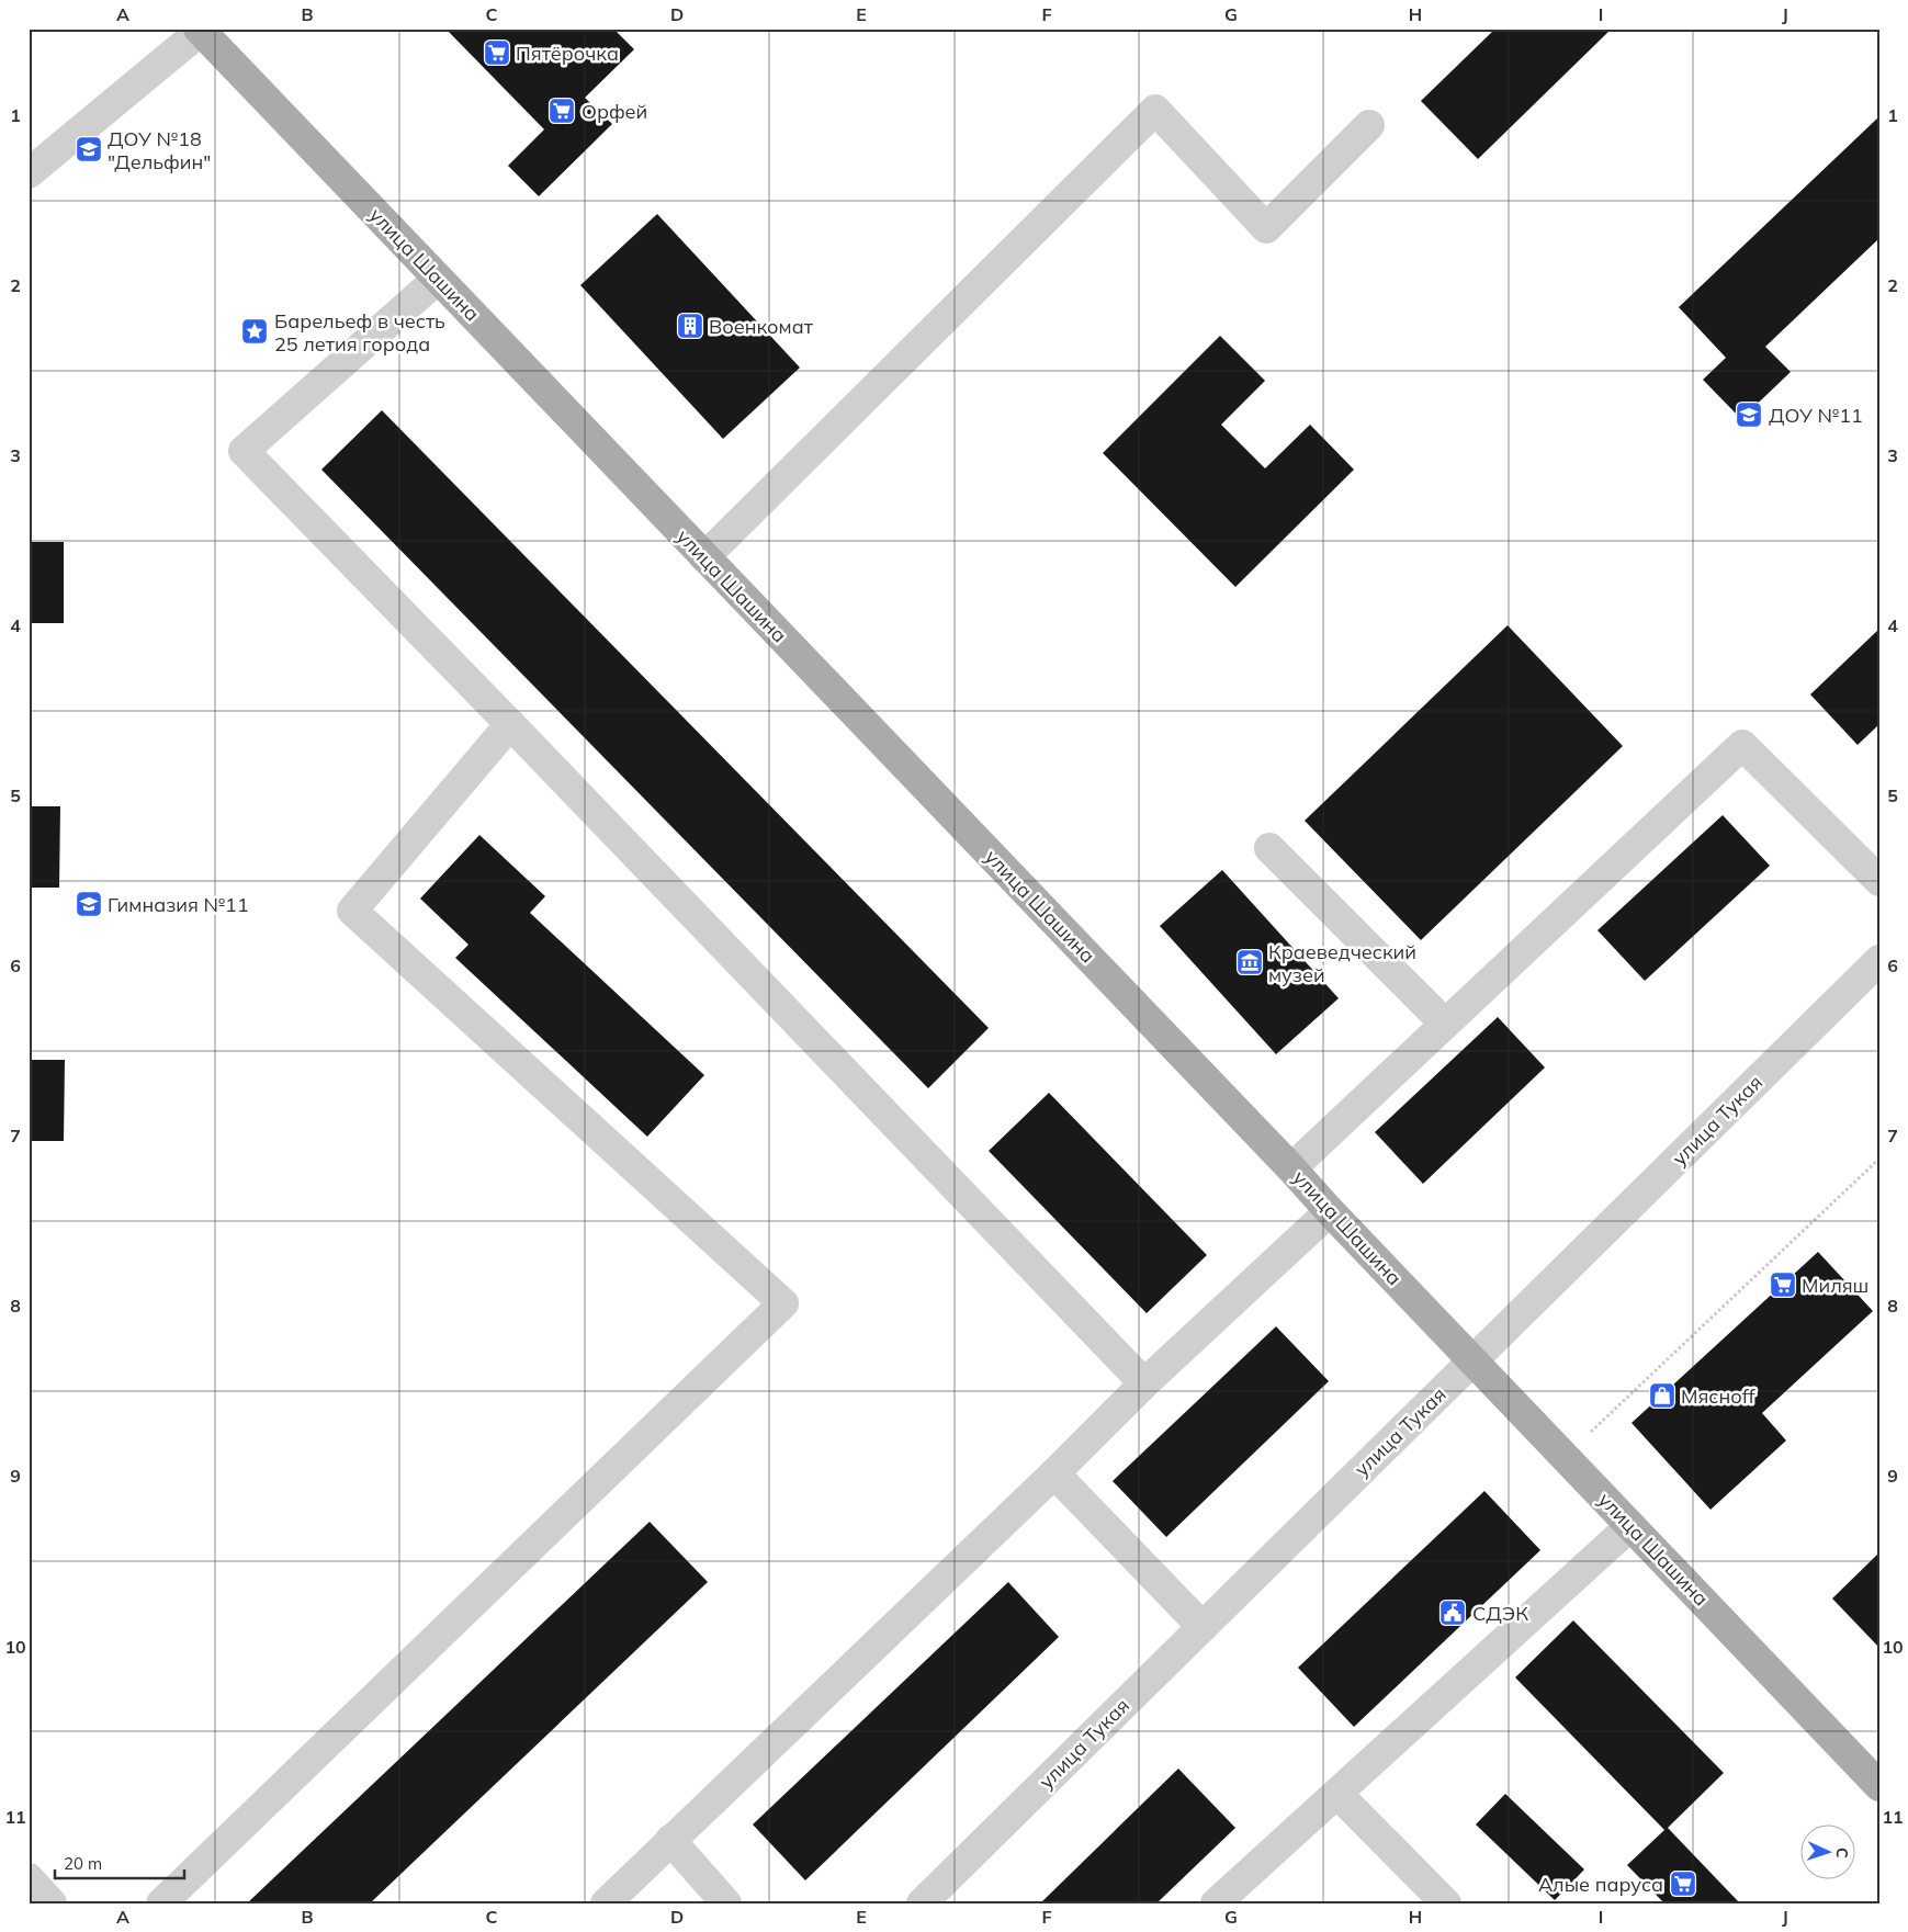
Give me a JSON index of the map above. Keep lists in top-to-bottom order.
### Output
{
  "streets": {
    "main road": ["улица Шашина"],
    "street": ["улица Тукая"]
  },
  "crossings": [
    ["улица Шашина", "улица Тукая"]
  ],
  "places": {
    "supermarket": [
      "Пятёрочка",
      "Орфей",
      "Миляш",
      "Алые паруса"
    ],
    "school or university": ["ДОУ №18 \"Дельфин\"", "ДОУ №11", "Гимназия №11"],
    "building": ["Военкомат"],
    "place": ["Барельеф в честь 25 летия города"],
    "museum": ["Краеведческий музей"],
    "shop": ["Мясноff"],
    "public building": ["СДЭК"]
  },
  "scale_bar": "20 m",
  "north": "right",
  "grid": {
    "columns": [
      "A",
      "B",
      "C",
      "D",
      "E",
      "F",
      "G",
      "H",
      "I",
      "J"
    ],
    "rows": [
      "1",
      "2",
      "3",
      "4",
      "5",
      "6",
      "7",
      "8",
      "9",
      "10",
      "11"
    ]
  }
}
